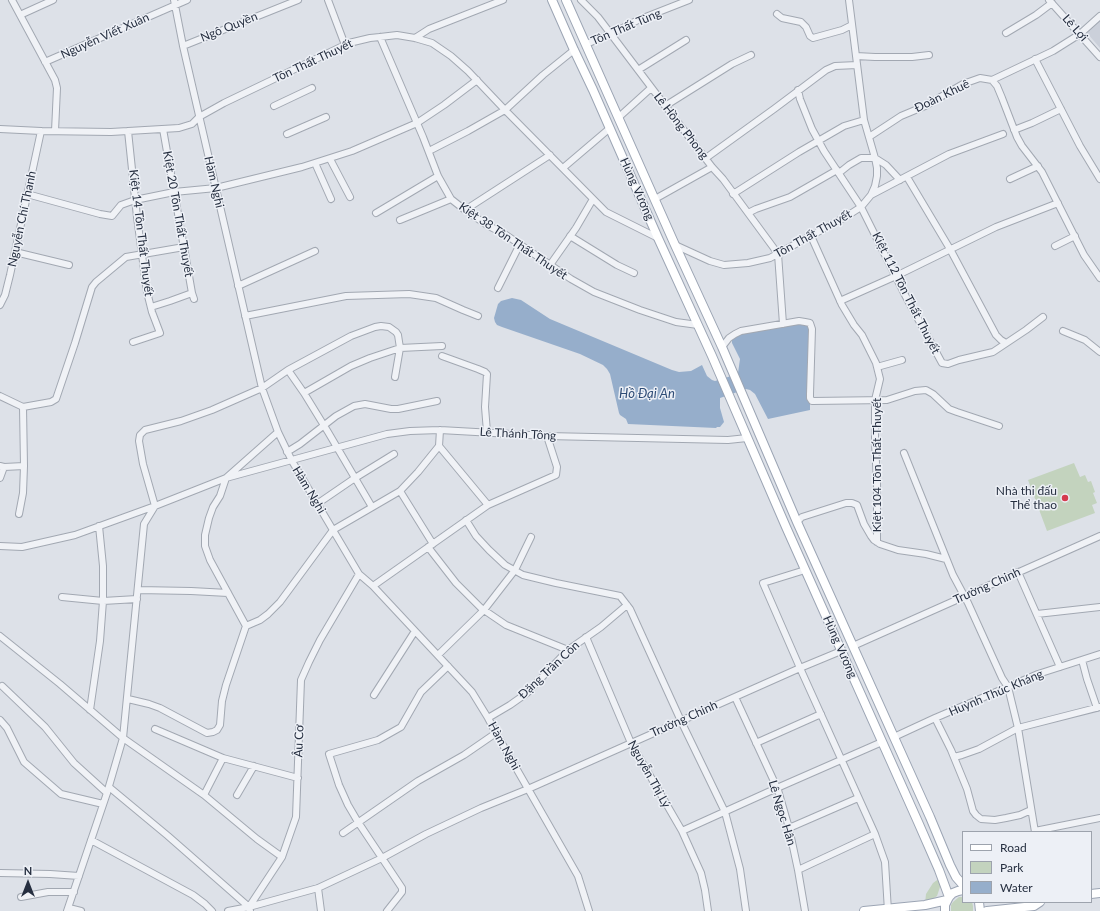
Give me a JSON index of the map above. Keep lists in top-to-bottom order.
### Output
{
  "streets": {
    "main road": ["Hùng Vương"],
    "street": [
      "Ngô Quyền",
      "Tôn Thất Tùng",
      "Lê Lợi",
      "Nguyễn Viết Xuân",
      "Tôn Thất Thuyết",
      "Đoàn Khuê",
      "Lê Hồng Phong",
      "Hàm Nghi",
      "Kiệt 20 Tôn Thất Thuyết",
      "Nguyễn Chí Thanh",
      "Kiệt 14 Tôn Thất Thuyết",
      "Kiệt 38 Tôn Thất Thuyết",
      "Kiệt 112 Tôn Thất Thuyết",
      "Lê Thánh Tông",
      "Kiệt 104 Tôn Thất Thuyết",
      "Trường Chinh",
      "Đặng Trần Côn",
      "Huỳnh Thúc Kháng",
      "Âu Cơ",
      "Nguyễn Thị Lý",
      "Lê Ngọc Hân"
    ]
  },
  "crossings": [
    ["Ngô Quyền", "Hàm Nghi"],
    ["Tôn Thất Tùng", "Lê Hồng Phong"],
    ["Tôn Thất Tùng", "Hùng Vương"],
    ["Lê Lợi", "Đoàn Khuê"],
    ["Nguyễn Viết Xuân", "Hàm Nghi"],
    ["Tôn Thất Thuyết", "Đoàn Khuê"],
    ["Tôn Thất Thuyết", "Lê Hồng Phong"],
    ["Tôn Thất Thuyết", "Hàm Nghi"],
    ["Tôn Thất Thuyết", "Hùng Vương"],
    ["Tôn Thất Thuyết", "Kiệt 20 Tôn Thất Thuyết"],
    ["Tôn Thất Thuyết", "Nguyễn Chí Thanh"],
    ["Tôn Thất Thuyết", "Kiệt 14 Tôn Thất Thuyết"],
    ["Tôn Thất Thuyết", "Kiệt 38 Tôn Thất Thuyết"],
    ["Tôn Thất Thuyết", "Kiệt 112 Tôn Thất Thuyết"],
    ["Tôn Thất Thuyết", "Kiệt 104 Tôn Thất Thuyết"],
    ["Hàm Nghi", "Lê Thánh Tông"],
    ["Hàm Nghi", "Trường Chinh"],
    ["Hàm Nghi", "Đặng Trần Côn"],
    ["Hàm Nghi", "Âu Cơ"],
    ["Hùng Vương", "Kiệt 38 Tôn Thất Thuyết"],
    ["Hùng Vương", "Lê Thánh Tông"],
    ["Hùng Vương", "Trường Chinh"],
    ["Hùng Vương", "Huỳnh Thúc Kháng"],
    ["Kiệt 20 Tôn Thất Thuyết", "Kiệt 14 Tôn Thất Thuyết"],
    ["Trường Chinh", "Âu Cơ"],
    ["Trường Chinh", "Nguyễn Thị Lý"],
    ["Trường Chinh", "Lê Ngọc Hân"],
    ["Đặng Trần Côn", "Nguyễn Thị Lý"]
  ],
  "water": ["Hồ Đại An"],
  "places": ["Nhà thi đấu Thể thao"],
  "legend": ["Road", "Park", "Water"],
  "north": "top"
}
